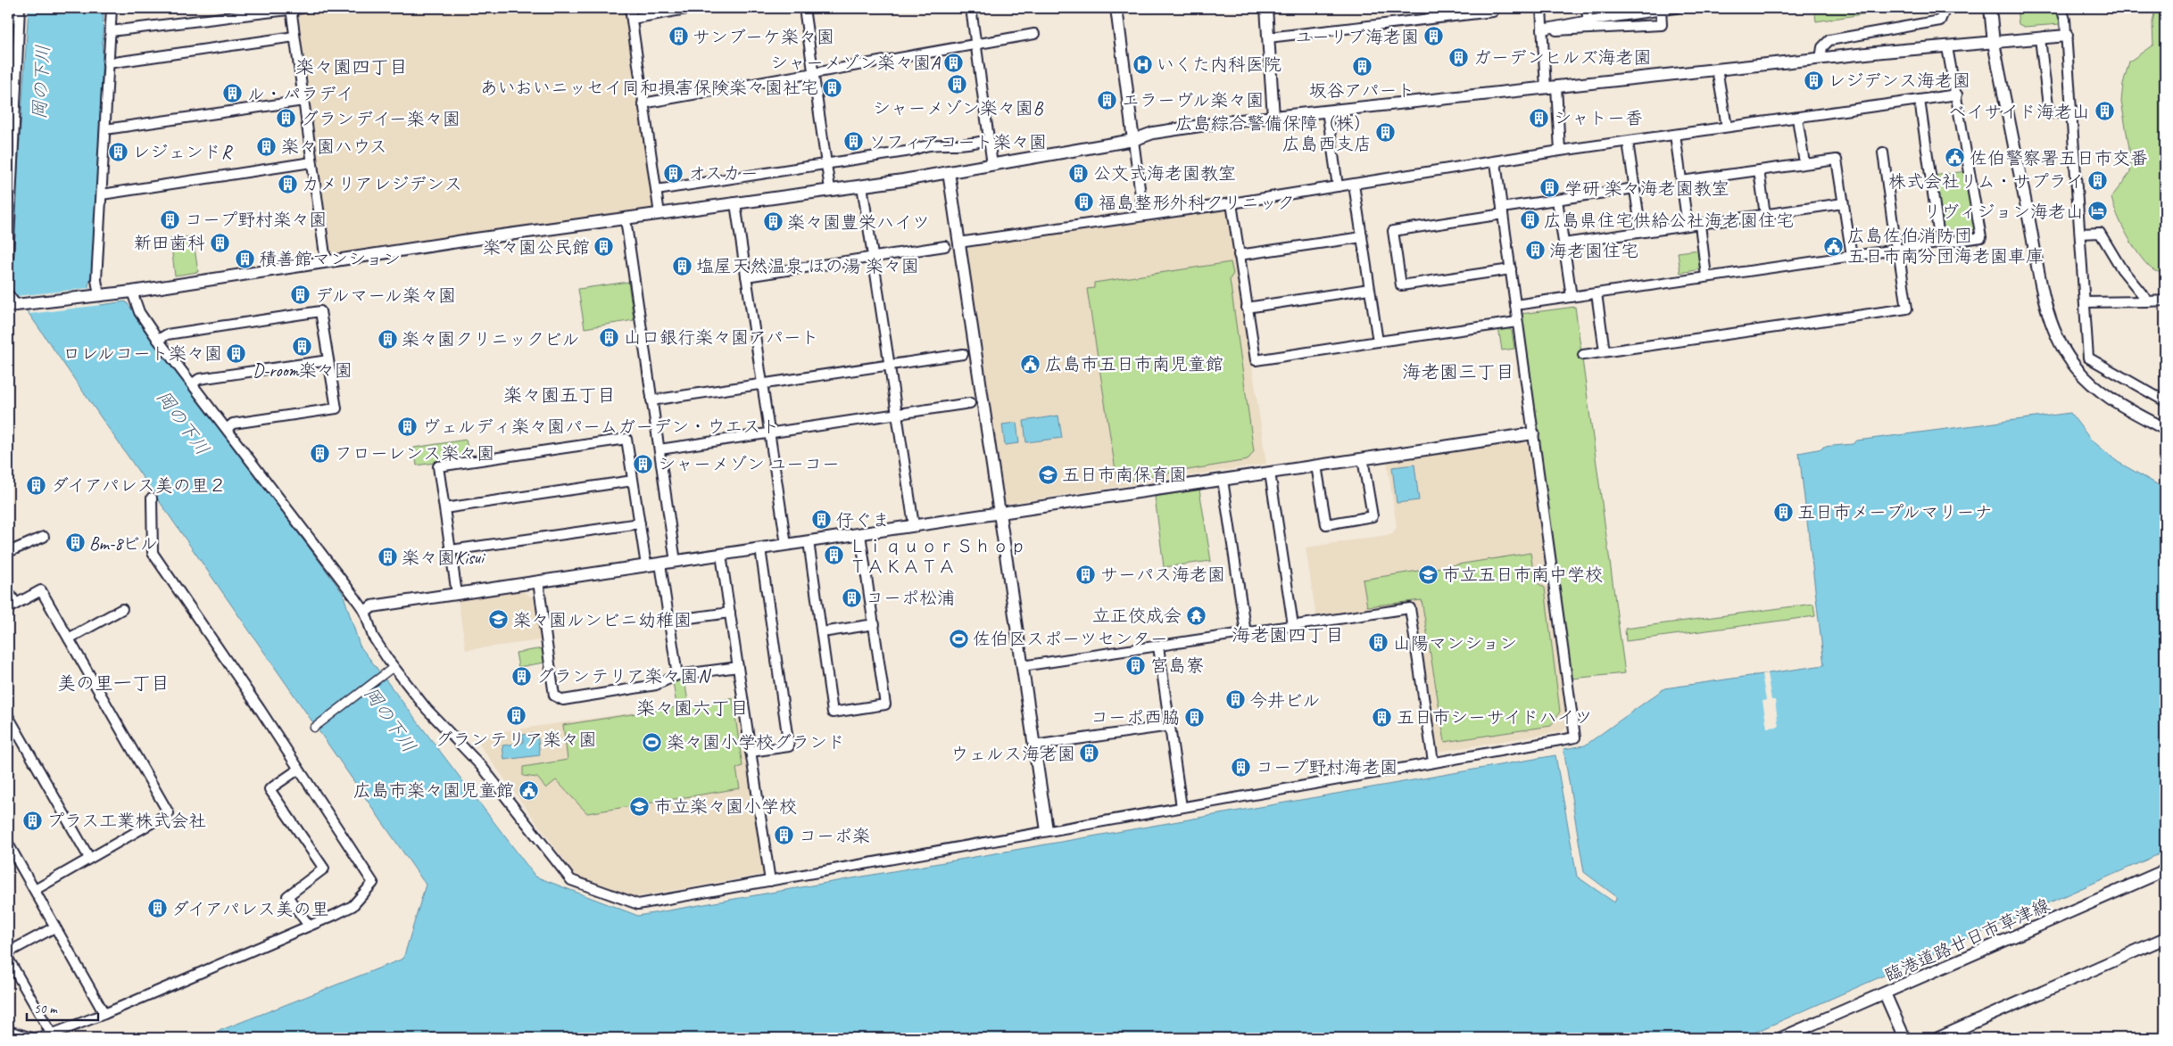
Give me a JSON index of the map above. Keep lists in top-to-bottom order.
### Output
{
  "streets": {
    "street": ["臨港道路廿日市草津線"]
  },
  "districts": [
    "楽々園四丁目",
    "海老園三丁目",
    "楽々園五丁目",
    "海老園四丁目",
    "美の里一丁目",
    "楽々園六丁目"
  ],
  "water": ["岡の下川"],
  "places": {
    "building": [
      "サンブーケ楽々園",
      "ユーリブ海老園",
      "ガーデンヒルズ海老園",
      "シャーメゾン楽々園A",
      "坂谷アパート",
      "レジデンス海老園",
      "シャーメゾン楽々園B",
      "あいおいニッセイ同和損害保険楽々園社宅",
      "ル・パラデイ",
      "エラーヴル楽々園",
      "ベイサイド海老山",
      "シャトー香",
      "グランデイー楽々園",
      "広島綜合警備保障（株） 広島西支店",
      "ソフィアコート楽々園",
      "楽々園ハウス",
      "レジェンドR",
      "オスカー",
      "公文式海老園教室",
      "株式会社リム・サプライ",
      "カメリアレジデンス",
      "学研 楽々海老園教室",
      "福島整形外科クリニック",
      "コープ野村楽々園",
      "広島県住宅供給公社海老園住宅",
      "楽々園豊栄ハイツ",
      "新田歯科",
      "楽々園公民館",
      "海老園住宅",
      "積善館マンション",
      "塩屋天然温泉 ほの湯 楽々園",
      "デルマール楽々園",
      "山口銀行楽々園アパート",
      "楽々園クリニックビル",
      "D-room楽々園",
      "ロレルコート楽々園",
      "ヴェルディ楽々園パームガーデン・ウエスト",
      "フローレンス楽々園",
      "シャーメゾン ユーコー",
      "ダイアパレス美の里２",
      "五日市メープルマリーナ",
      "仔ぐま",
      "Bm-8ビル",
      "ＬｉｑｕｏｒＳｈｏｐ ＴＡＫＡＴＡ",
      "楽々園Kisui",
      "サーパス海老園",
      "コーポ松浦",
      "山陽マンション",
      "宮島寮",
      "グランテリア楽々園N",
      "今井ビル",
      "グランテリア楽々園",
      "コーポ西脇",
      "五日市シーサイドハイツ",
      "ウェルス海老園",
      "コープ野村海老園",
      "プラス工業株式会社",
      "コーポ楽",
      "ダイアパレス美の里"
    ],
    "hospital": ["いくた内科医院"],
    "public building": [
      "佐伯警察署五日市交番",
      "広島佐伯消防団 五日市南分団海老園車庫",
      "広島市五日市南児童館",
      "広島市楽々園児童館"
    ],
    "hotel": ["リヴィジョン海老山"],
    "school or university": [
      "五日市南保育園",
      "市立五日市南中学校",
      "楽々園ルンビニ幼稚園",
      "市立楽々園小学校"
    ],
    "temple": ["立正佼成会"],
    "sports": ["佐伯区スポーツセンター", "楽々園小学校グランド"]
  },
  "scale_bar": "50 m"
}
